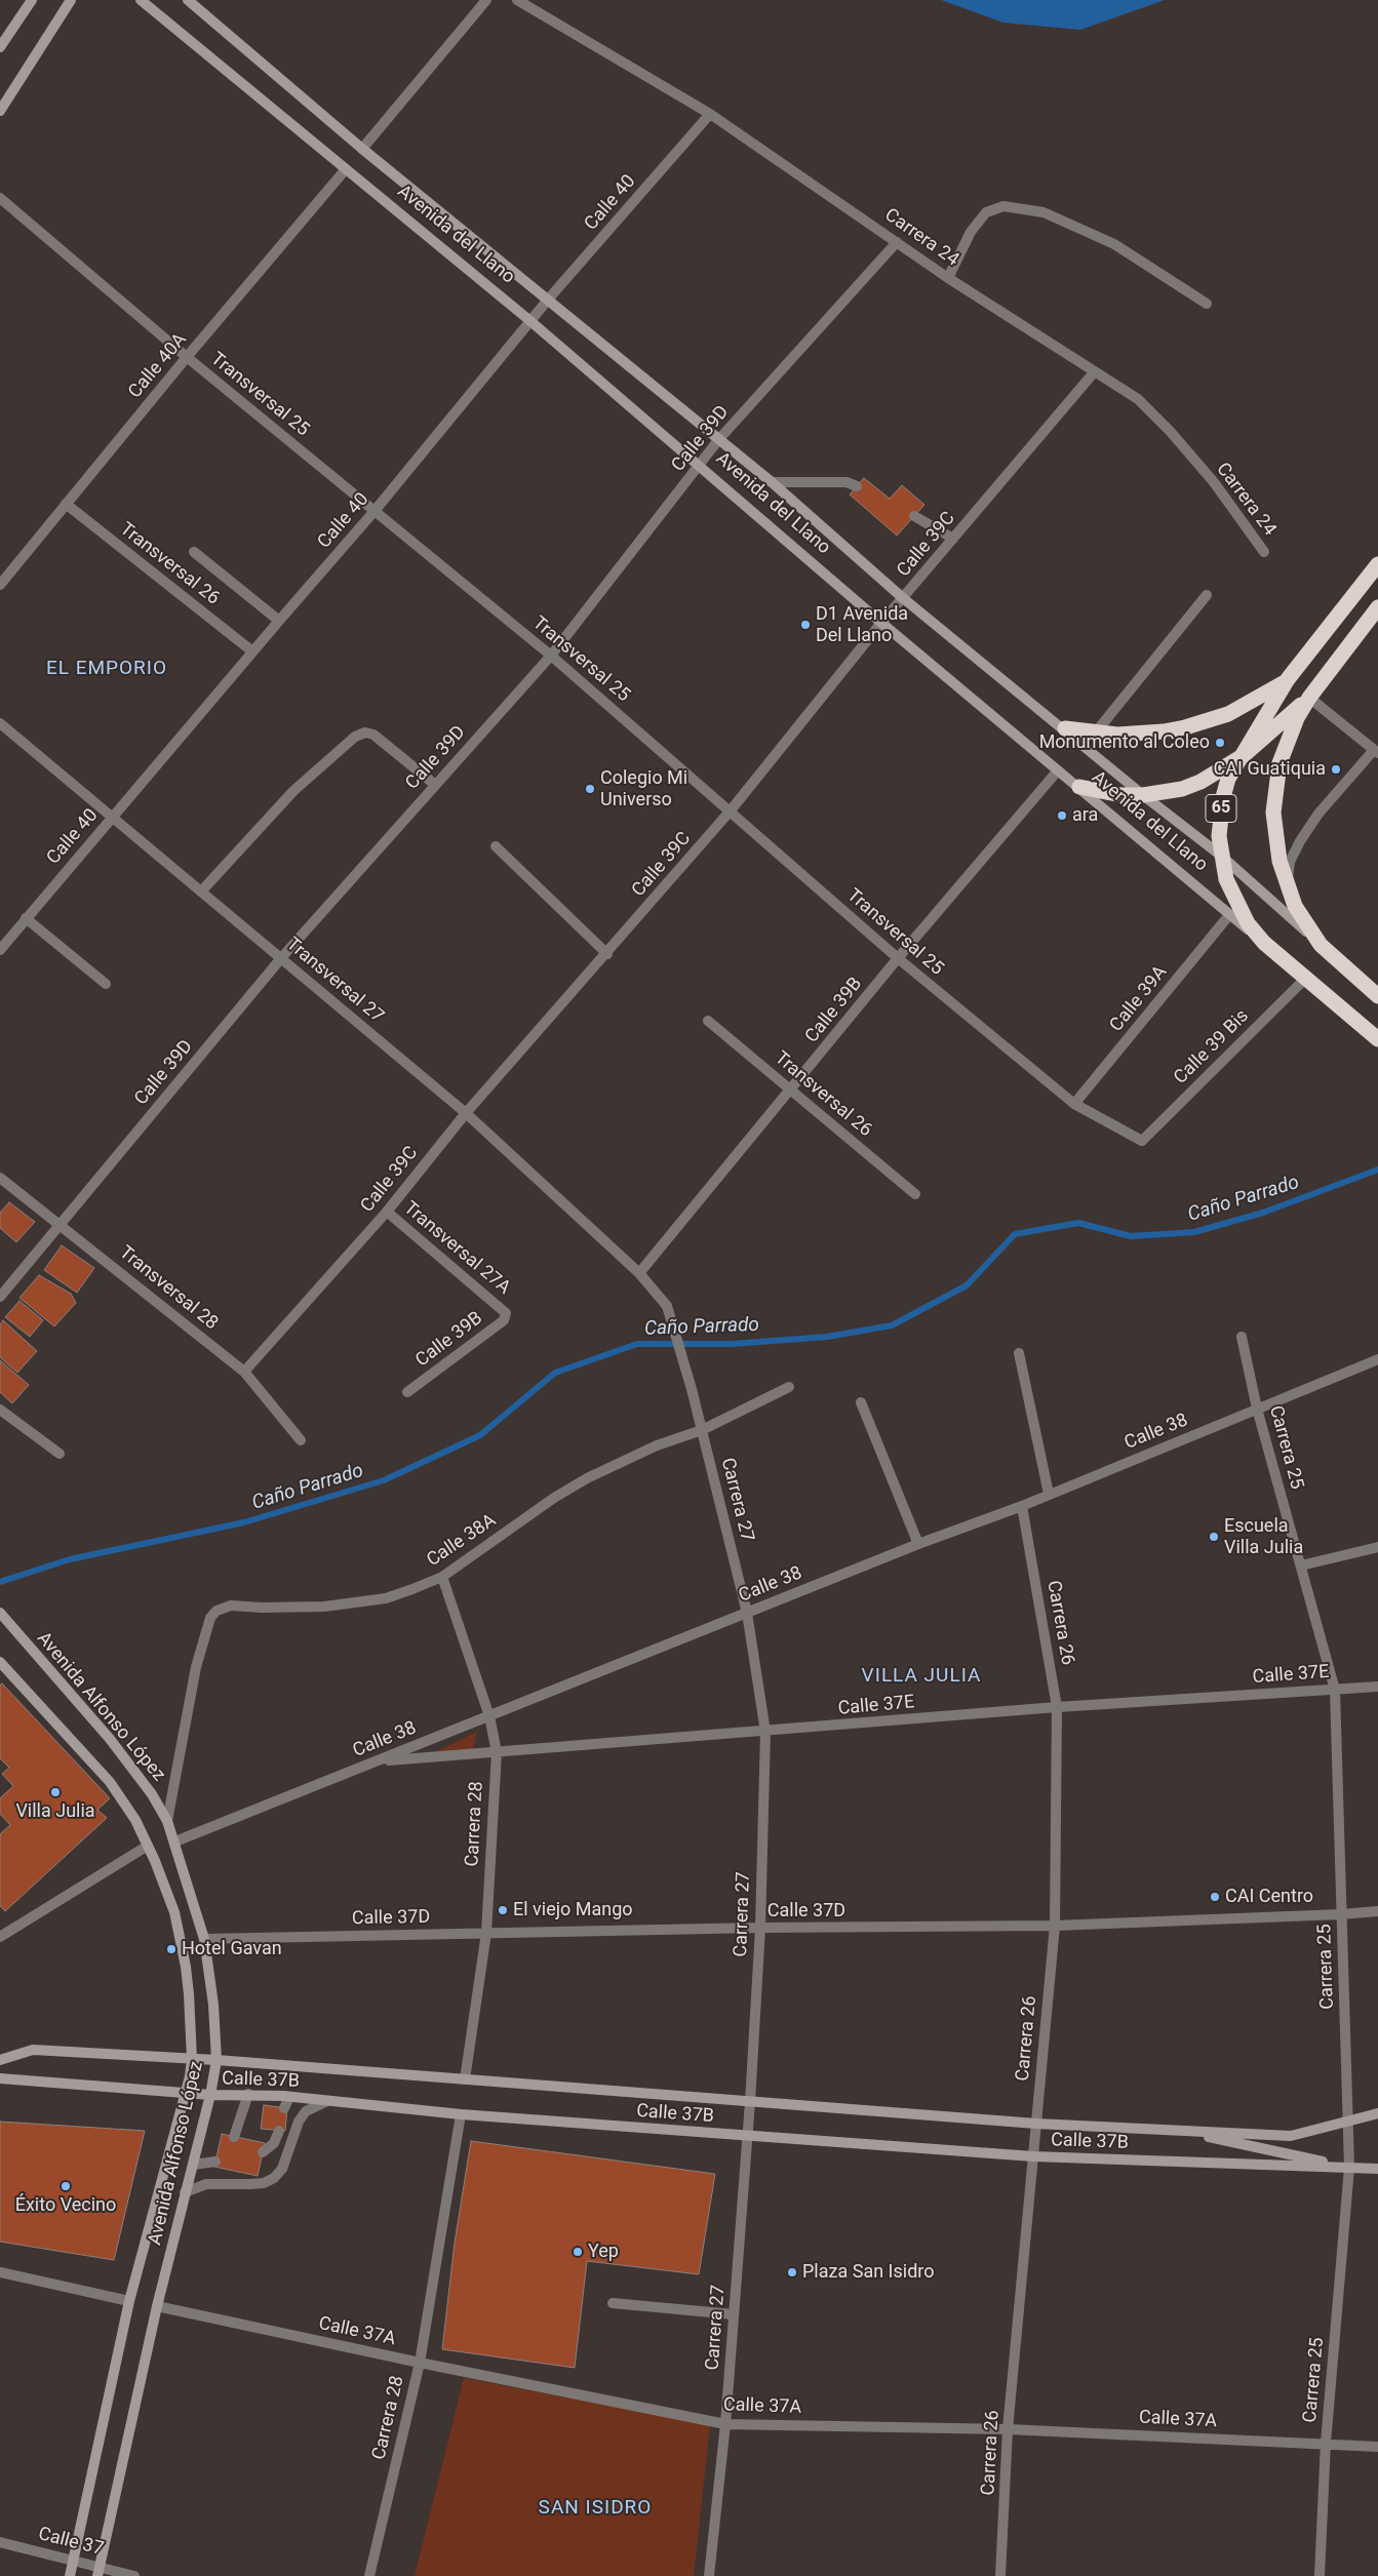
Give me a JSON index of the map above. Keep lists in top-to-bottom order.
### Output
{
  "streets": {
    "highway": ["Avenida del Llano", "65"],
    "street": [
      "Calle 40",
      "Carrera 24",
      "Calle 40A",
      "Transversal 25",
      "Calle 39D",
      "Calle 39C",
      "Transversal 26",
      "Transversal 27",
      "Calle 39A",
      "Calle 39B",
      "Calle 39 Bis",
      "Transversal 27A",
      "Transversal 28",
      "Calle 38",
      "Carrera 25",
      "Carrera 27",
      "Calle 38A",
      "Carrera 26",
      "Calle 37E",
      "Avenida Alfonso López",
      "Carrera 28",
      "Calle 37D",
      "Calle 37B",
      "Calle 37A",
      "Calle 37"
    ]
  },
  "crossings": [
    ["Calle 40", "Avenida del Llano"],
    ["Calle 40", "Carrera 24"],
    ["Calle 40", "Transversal 25"],
    ["Calle 40", "Transversal 26"],
    ["Calle 40", "Transversal 27"],
    ["Avenida del Llano", "Calle 40A"],
    ["Avenida del Llano", "Calle 39D"],
    ["Avenida del Llano", "Calle 39C"],
    ["Avenida del Llano", "65"],
    ["Avenida del Llano", "Calle 39A"],
    ["Avenida del Llano", "Calle 39B"],
    ["Avenida del Llano", "Calle 39 Bis"],
    ["Carrera 24", "Calle 39D"],
    ["Carrera 24", "Calle 39C"],
    ["Calle 40A", "Transversal 25"],
    ["Calle 40A", "Transversal 26"],
    ["Transversal 25", "Calle 39D"],
    ["Transversal 25", "Calle 39C"],
    ["Transversal 25", "Calle 39A"],
    ["Transversal 25", "Calle 39B"],
    ["Transversal 25", "Calle 39 Bis"],
    ["Calle 39D", "Transversal 27"],
    ["Calle 39D", "Transversal 28"],
    ["Calle 39C", "Transversal 27"],
    ["Calle 39C", "Transversal 27A"],
    ["Calle 39C", "Transversal 28"],
    ["Transversal 26", "Calle 39B"],
    ["Transversal 27", "Calle 39B"],
    ["Transversal 27", "Carrera 27"],
    ["Calle 39B", "Transversal 27A"],
    ["Calle 39B", "Carrera 27"],
    ["Calle 38", "Carrera 25"],
    ["Calle 38", "Carrera 27"],
    ["Calle 38", "Carrera 26"],
    ["Calle 38", "Calle 37E"],
    ["Calle 38", "Avenida Alfonso López"],
    ["Calle 38", "Carrera 28"],
    ["Carrera 25", "Calle 37E"],
    ["Carrera 25", "Calle 37D"],
    ["Carrera 25", "Calle 37B"],
    ["Carrera 25", "Calle 37A"],
    ["Carrera 27", "Calle 38A"],
    ["Carrera 27", "Calle 37E"],
    ["Carrera 27", "Calle 37D"],
    ["Carrera 27", "Calle 37B"],
    ["Carrera 27", "Calle 37A"],
    ["Calle 38A", "Avenida Alfonso López"],
    ["Calle 38A", "Carrera 28"],
    ["Carrera 26", "Calle 37E"],
    ["Carrera 26", "Calle 37D"],
    ["Carrera 26", "Calle 37B"],
    ["Carrera 26", "Calle 37A"],
    ["Calle 37E", "Carrera 28"],
    ["Avenida Alfonso López", "Calle 37D"],
    ["Avenida Alfonso López", "Calle 37B"],
    ["Avenida Alfonso López", "Calle 37A"],
    ["Avenida Alfonso López", "Calle 37"],
    ["Carrera 28", "Calle 37D"],
    ["Carrera 28", "Calle 37B"],
    ["Carrera 28", "Calle 37A"]
  ],
  "districts": ["EL EMPORIO", "VILLA JULIA", "SAN ISIDRO"],
  "water": ["Caño Parrado"],
  "places": [
    "D1 Avenida Del Llano",
    "Monumento al Coleo",
    "CAI Guatiquia",
    "Colegio Mi Universo",
    "ara",
    "Escuela Villa Julia",
    "Villa Julia",
    "CAI Centro",
    "El viejo Mango",
    "Hotel Gavan",
    "Éxito Vecino",
    "Yep",
    "Plaza San Isidro"
  ]
}
